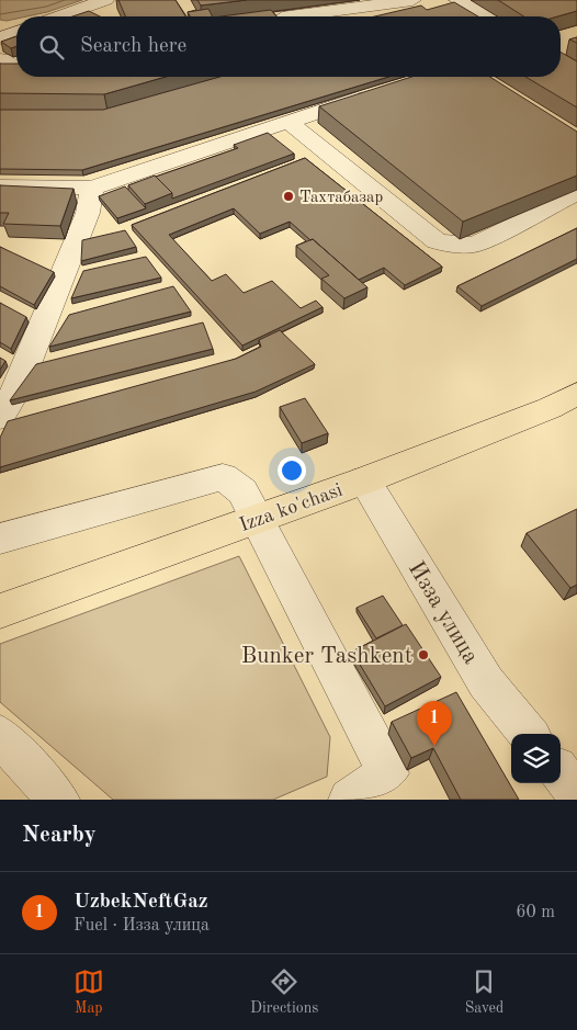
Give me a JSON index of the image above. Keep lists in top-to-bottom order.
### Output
{
  "streets": {
    "main road": ["Izza ko'chasi"],
    "street": ["Изза улица"]
  },
  "crossings": [
    ["Izza ko'chasi", "Изза улица"]
  ],
  "places": ["Тахтабазар", "Bunker Tashkent"],
  "page": {
    "search": "Search here",
    "pins": "1",
    "heading": "Nearby",
    "list": [
      {
        "mark": "1",
        "name": "UzbekNeftGaz",
        "note": "Fuel · Изза улица",
        "value": "60 m"
      }
    ],
    "nav": ["Map", "Directions", "Saved"]
  }
}
